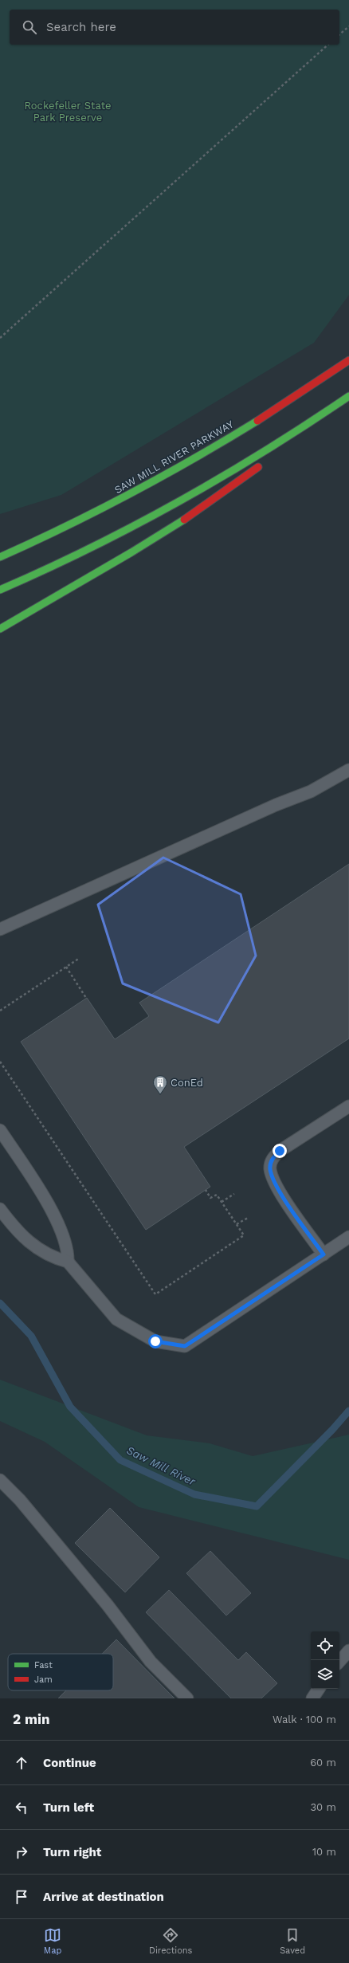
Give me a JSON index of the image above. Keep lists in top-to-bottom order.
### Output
{
  "streets": {
    "highway": ["SAW MILL RIVER PARKWAY"]
  },
  "water": ["Saw Mill River"],
  "parks": ["Rockefeller State Park Preserve"],
  "places": {
    "building": ["ConEd"]
  },
  "legend": ["Fast", "Jam"],
  "page": {
    "search": "Search here",
    "heading": ["2 min", "Walk · 100 m"],
    "list": [
      ["Continue", "60 m"],
      ["Turn left", "30 m"],
      ["Turn right", "10 m"],
      "Arrive at destination"
    ],
    "nav": ["Map", "Directions", "Saved"]
  }
}
